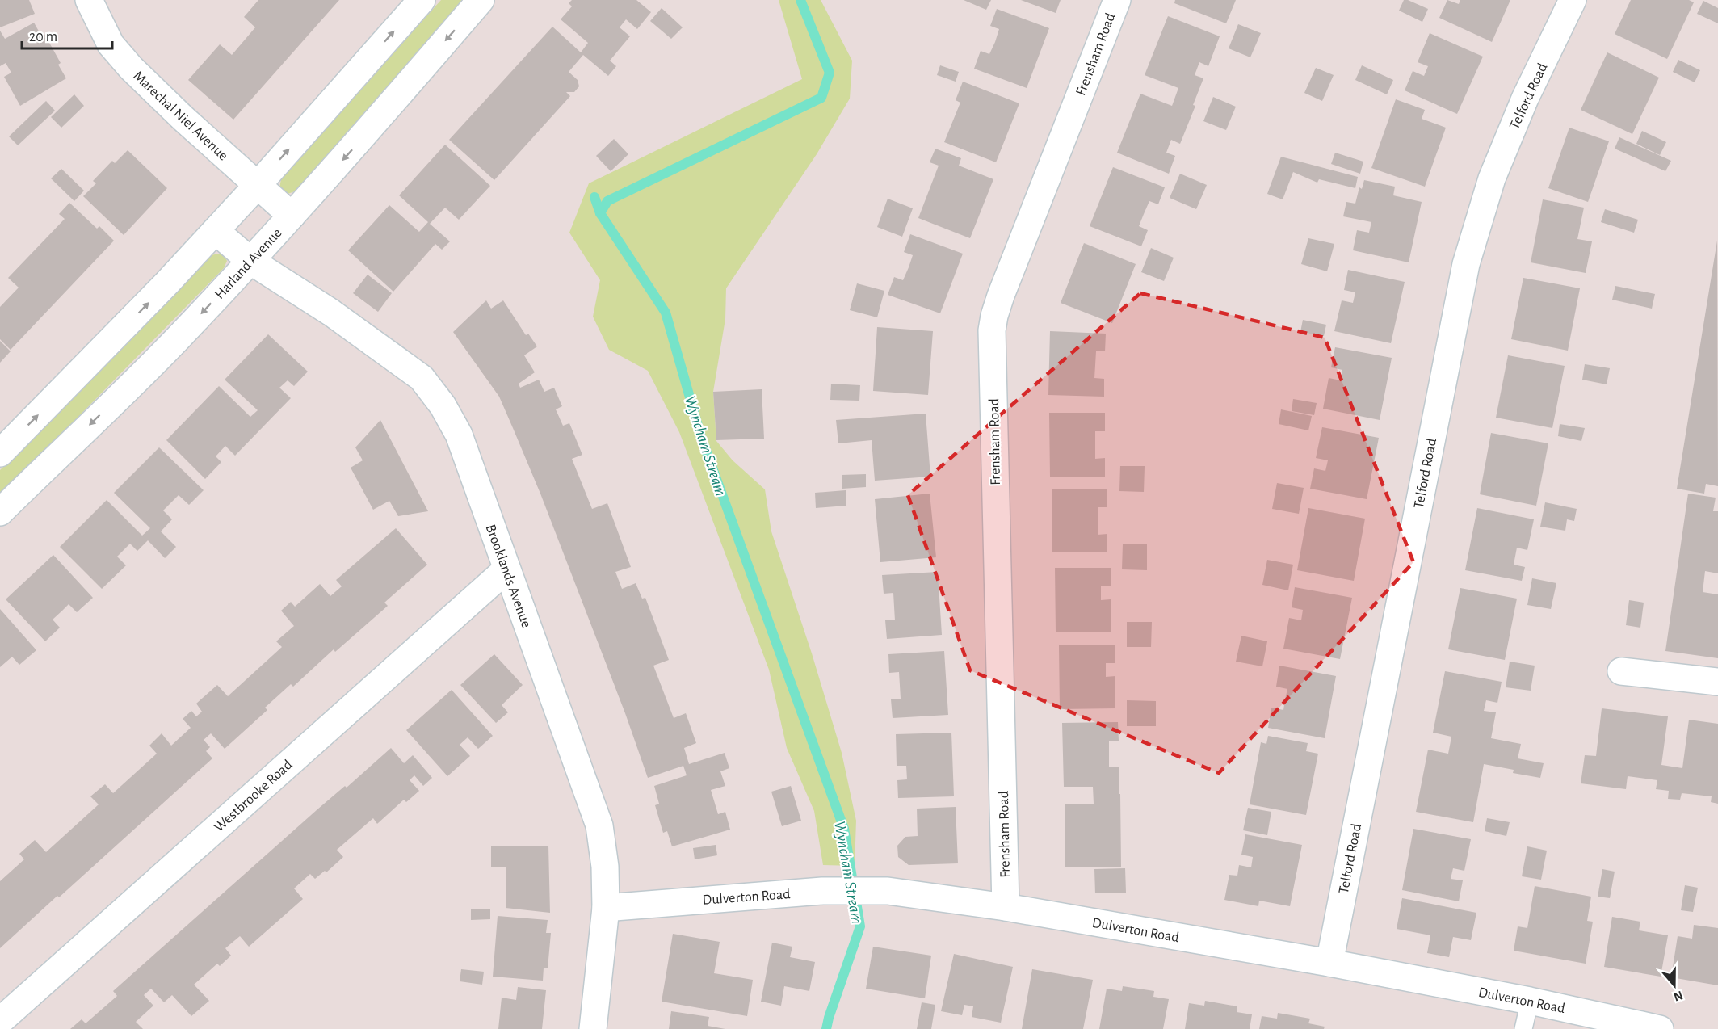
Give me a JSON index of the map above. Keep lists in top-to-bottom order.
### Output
{
  "streets": {
    "street": [
      "Frensham Road",
      "Telford Road",
      "Marechal Niel Avenue",
      "Harland Avenue",
      "Brooklands Avenue",
      "Westbrooke Road",
      "Dulverton Road"
    ]
  },
  "crossings": [
    ["Frensham Road", "Dulverton Road"],
    ["Telford Road", "Dulverton Road"],
    ["Marechal Niel Avenue", "Harland Avenue"],
    ["Harland Avenue", "Brooklands Avenue"],
    ["Brooklands Avenue", "Westbrooke Road"],
    ["Brooklands Avenue", "Dulverton Road"]
  ],
  "water": ["Wyncham Stream"],
  "scale_bar": "20 m",
  "north": "bottom"
}
